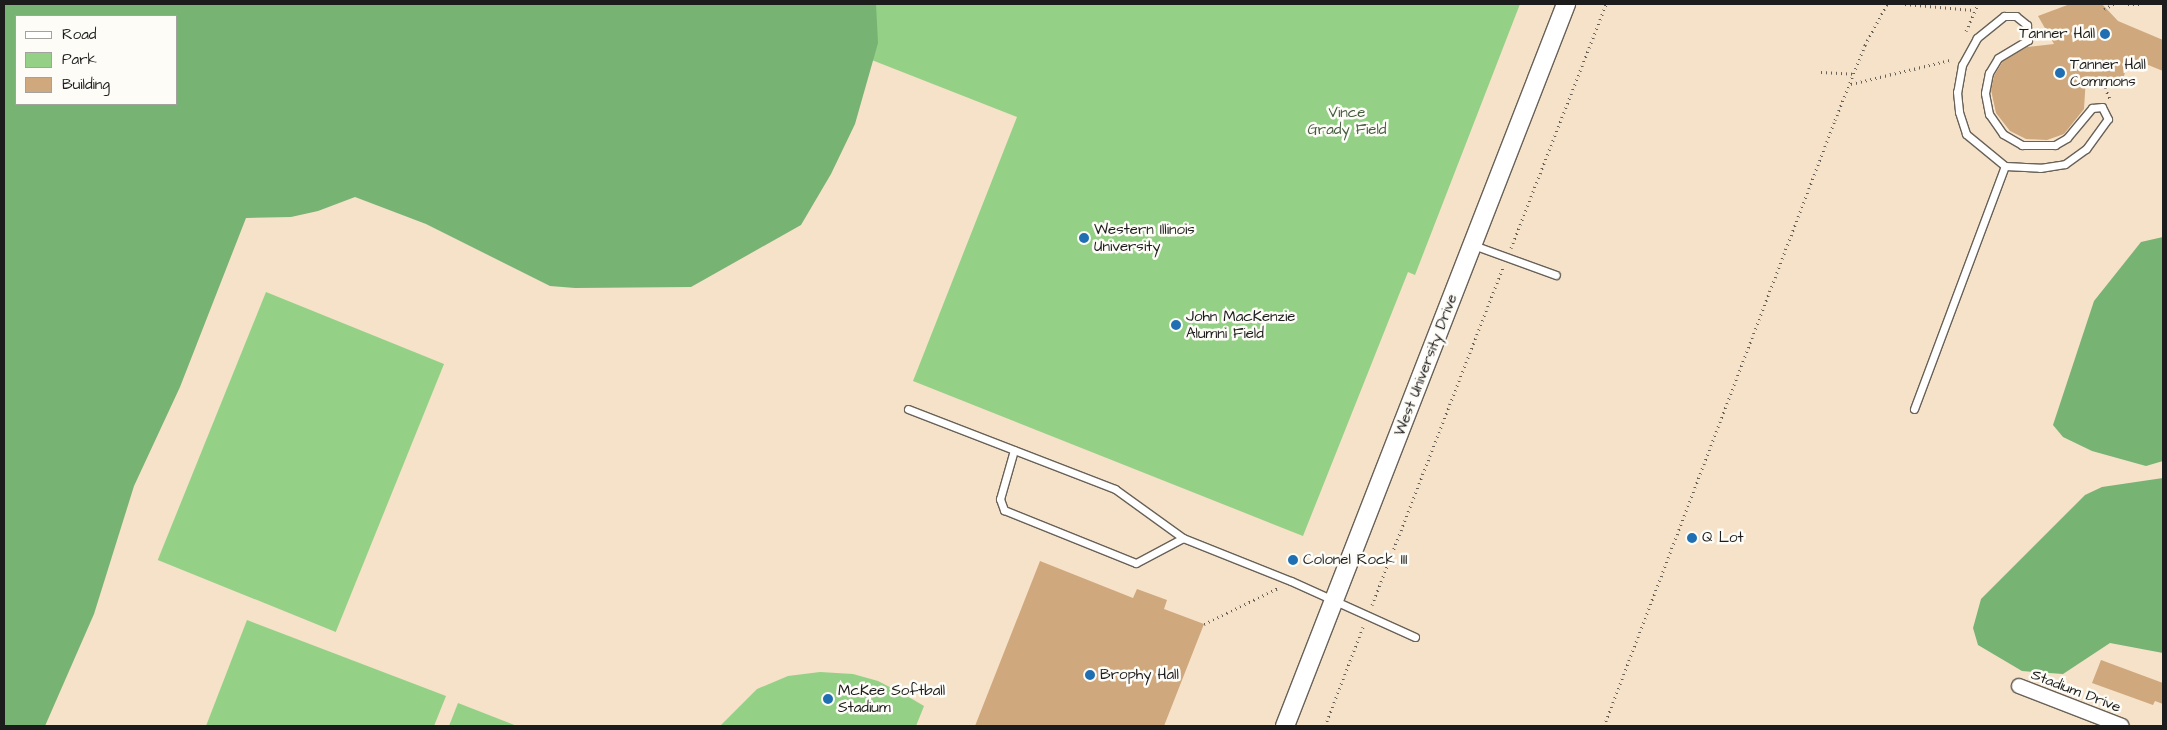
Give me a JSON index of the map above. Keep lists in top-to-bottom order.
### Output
{
  "streets": {
    "street": ["West University Drive", "Stadium Drive"]
  },
  "parks": ["Vince Grady Field"],
  "places": [
    "Tanner Hall",
    "Tanner Hall Commons",
    "Western Illinois University",
    "John MacKenzie Alumni Field",
    "Q Lot",
    "Colonel Rock III",
    "Brophy Hall",
    "McKee Softball Stadium"
  ],
  "legend": ["Road", "Park", "Building"]
}
